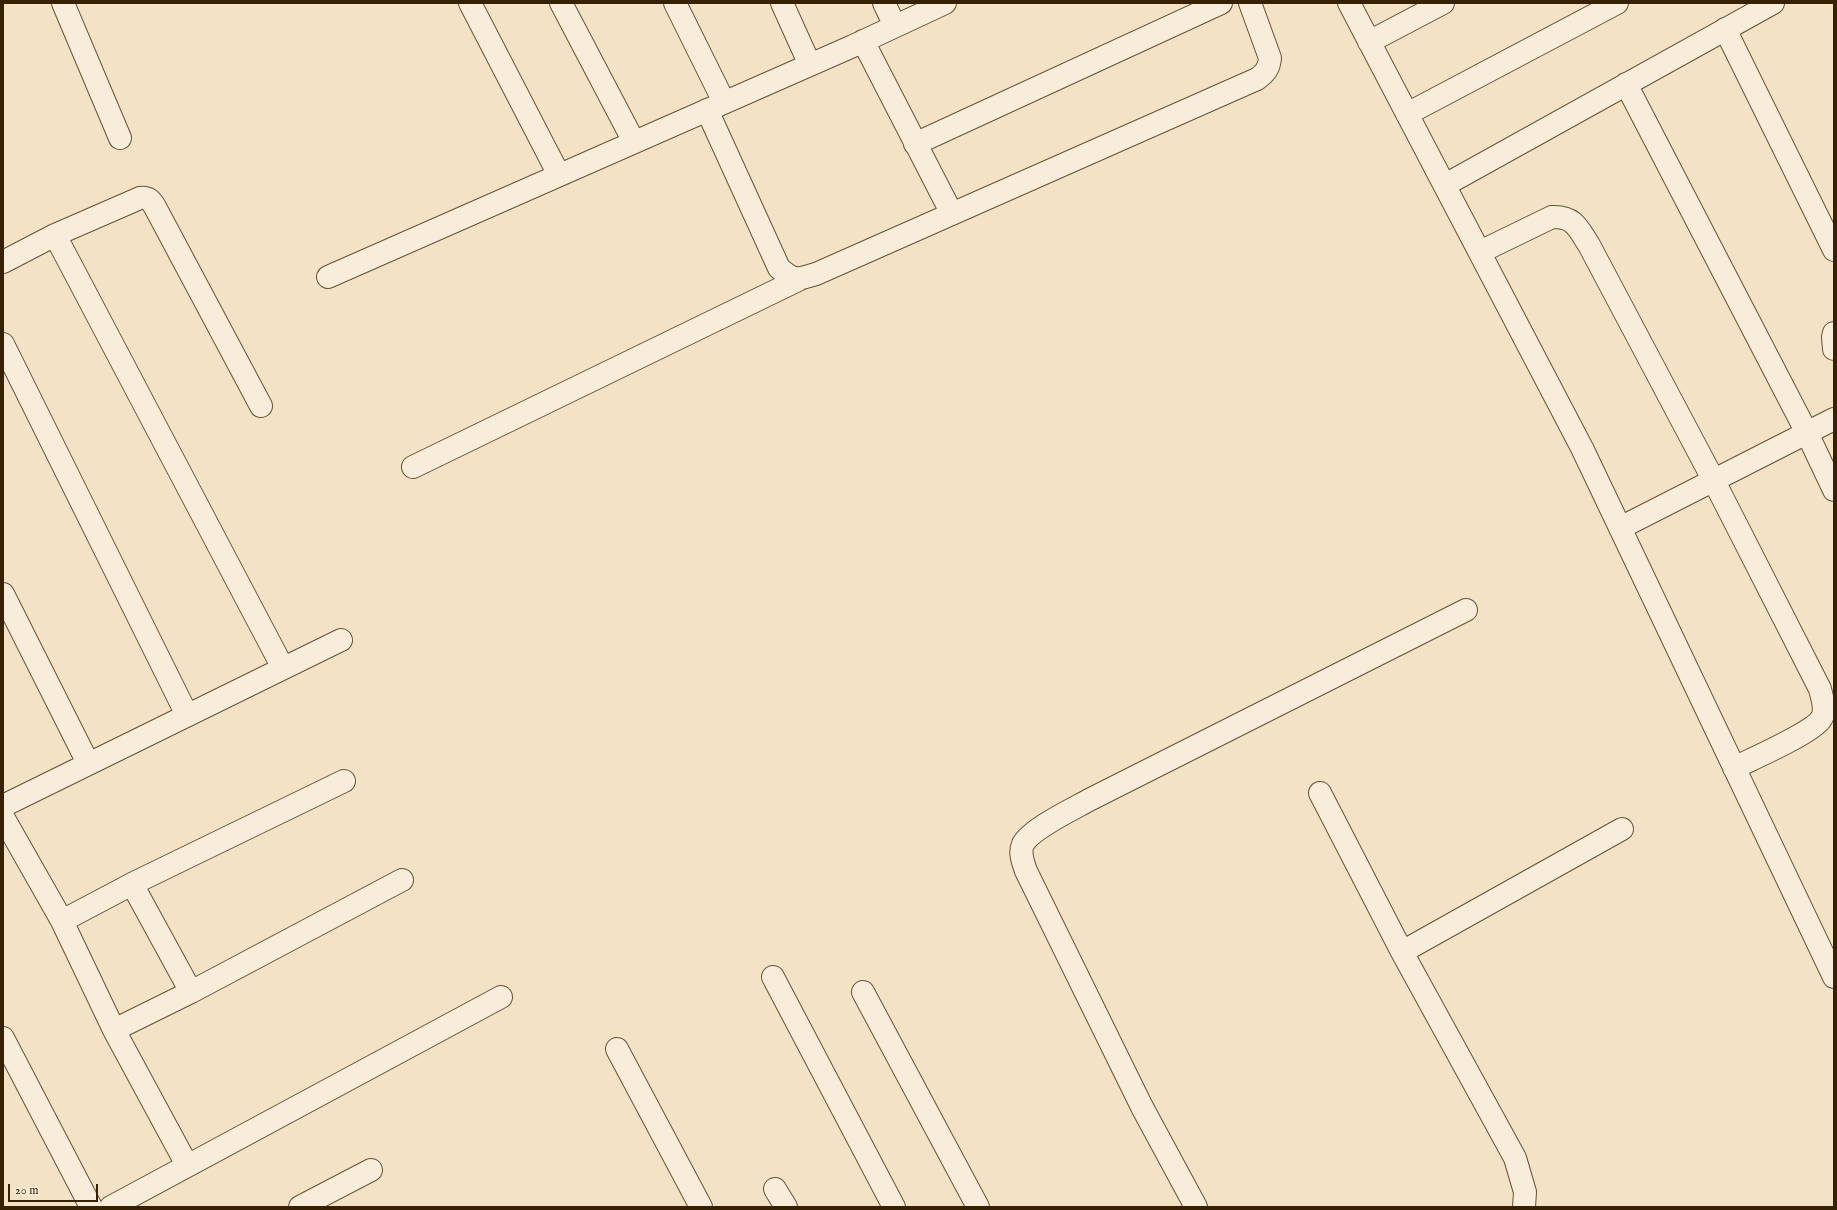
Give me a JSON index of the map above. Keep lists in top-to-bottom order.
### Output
{
  "scale_bar": "20 m"
}
